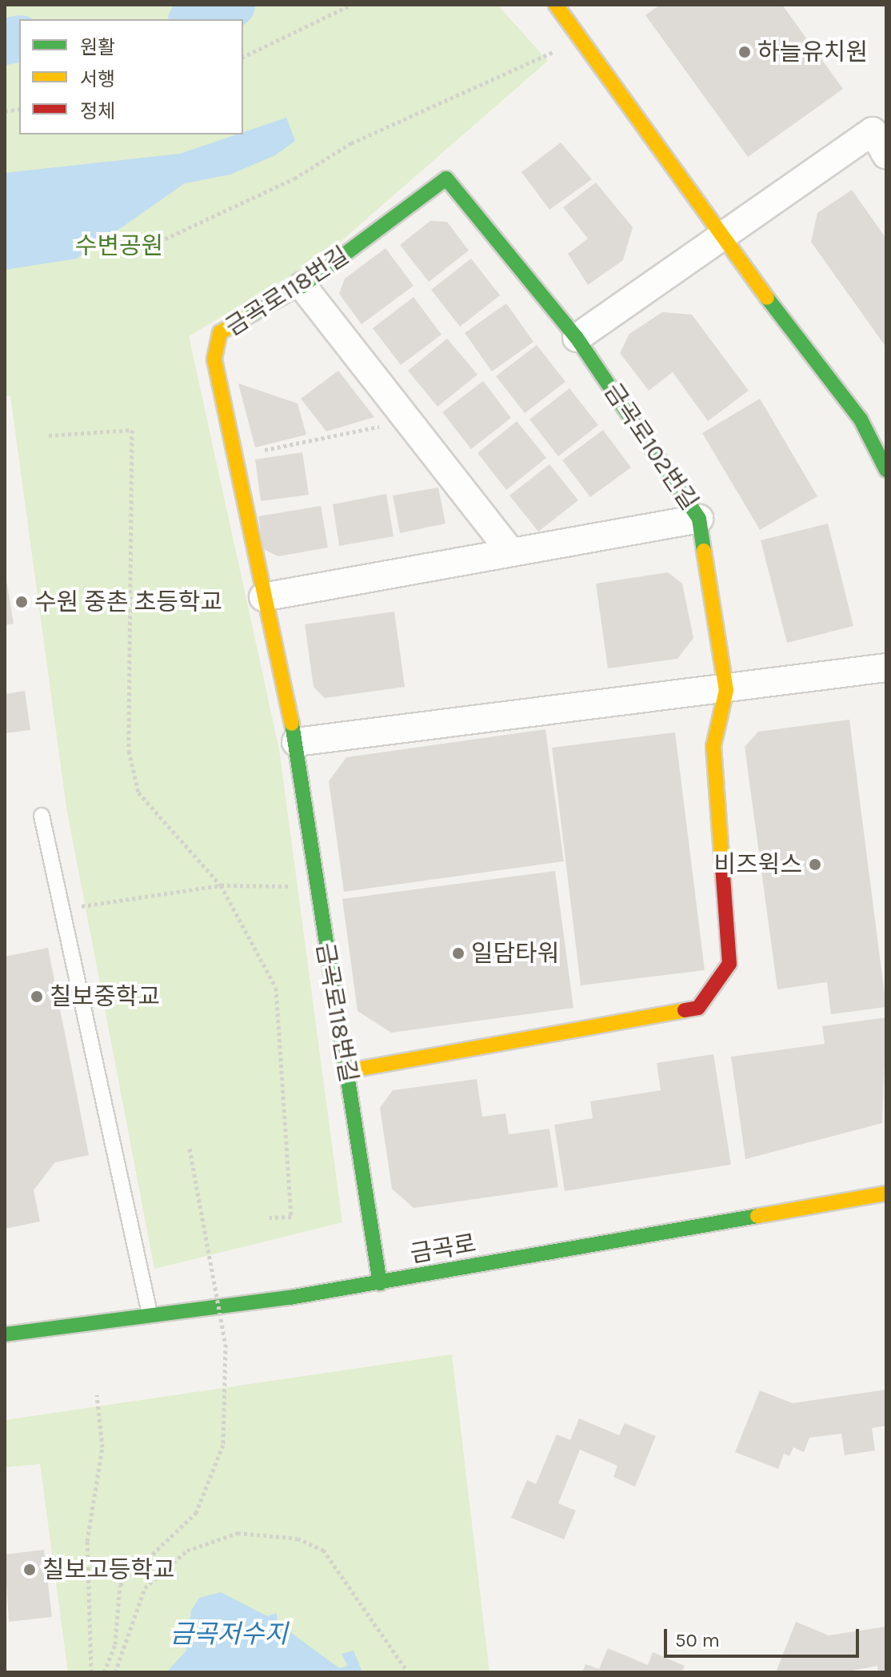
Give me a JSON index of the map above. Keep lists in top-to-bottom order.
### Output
{
  "streets": {
    "street": ["금곡로118번길", "금곡로102번길", "금곡로"]
  },
  "crossings": [
    ["금곡로118번길", "금곡로102번길"],
    ["금곡로118번길", "금곡로"]
  ],
  "water": ["금곡저수지"],
  "parks": ["수변공원"],
  "places": [
    "하늘유치원",
    "수원 중촌 초등학교",
    "비즈윅스",
    "일담타워",
    "칠보중학교",
    "칠보고등학교"
  ],
  "legend": ["원활", "서행", "정체"],
  "scale_bar": "50 m"
}
